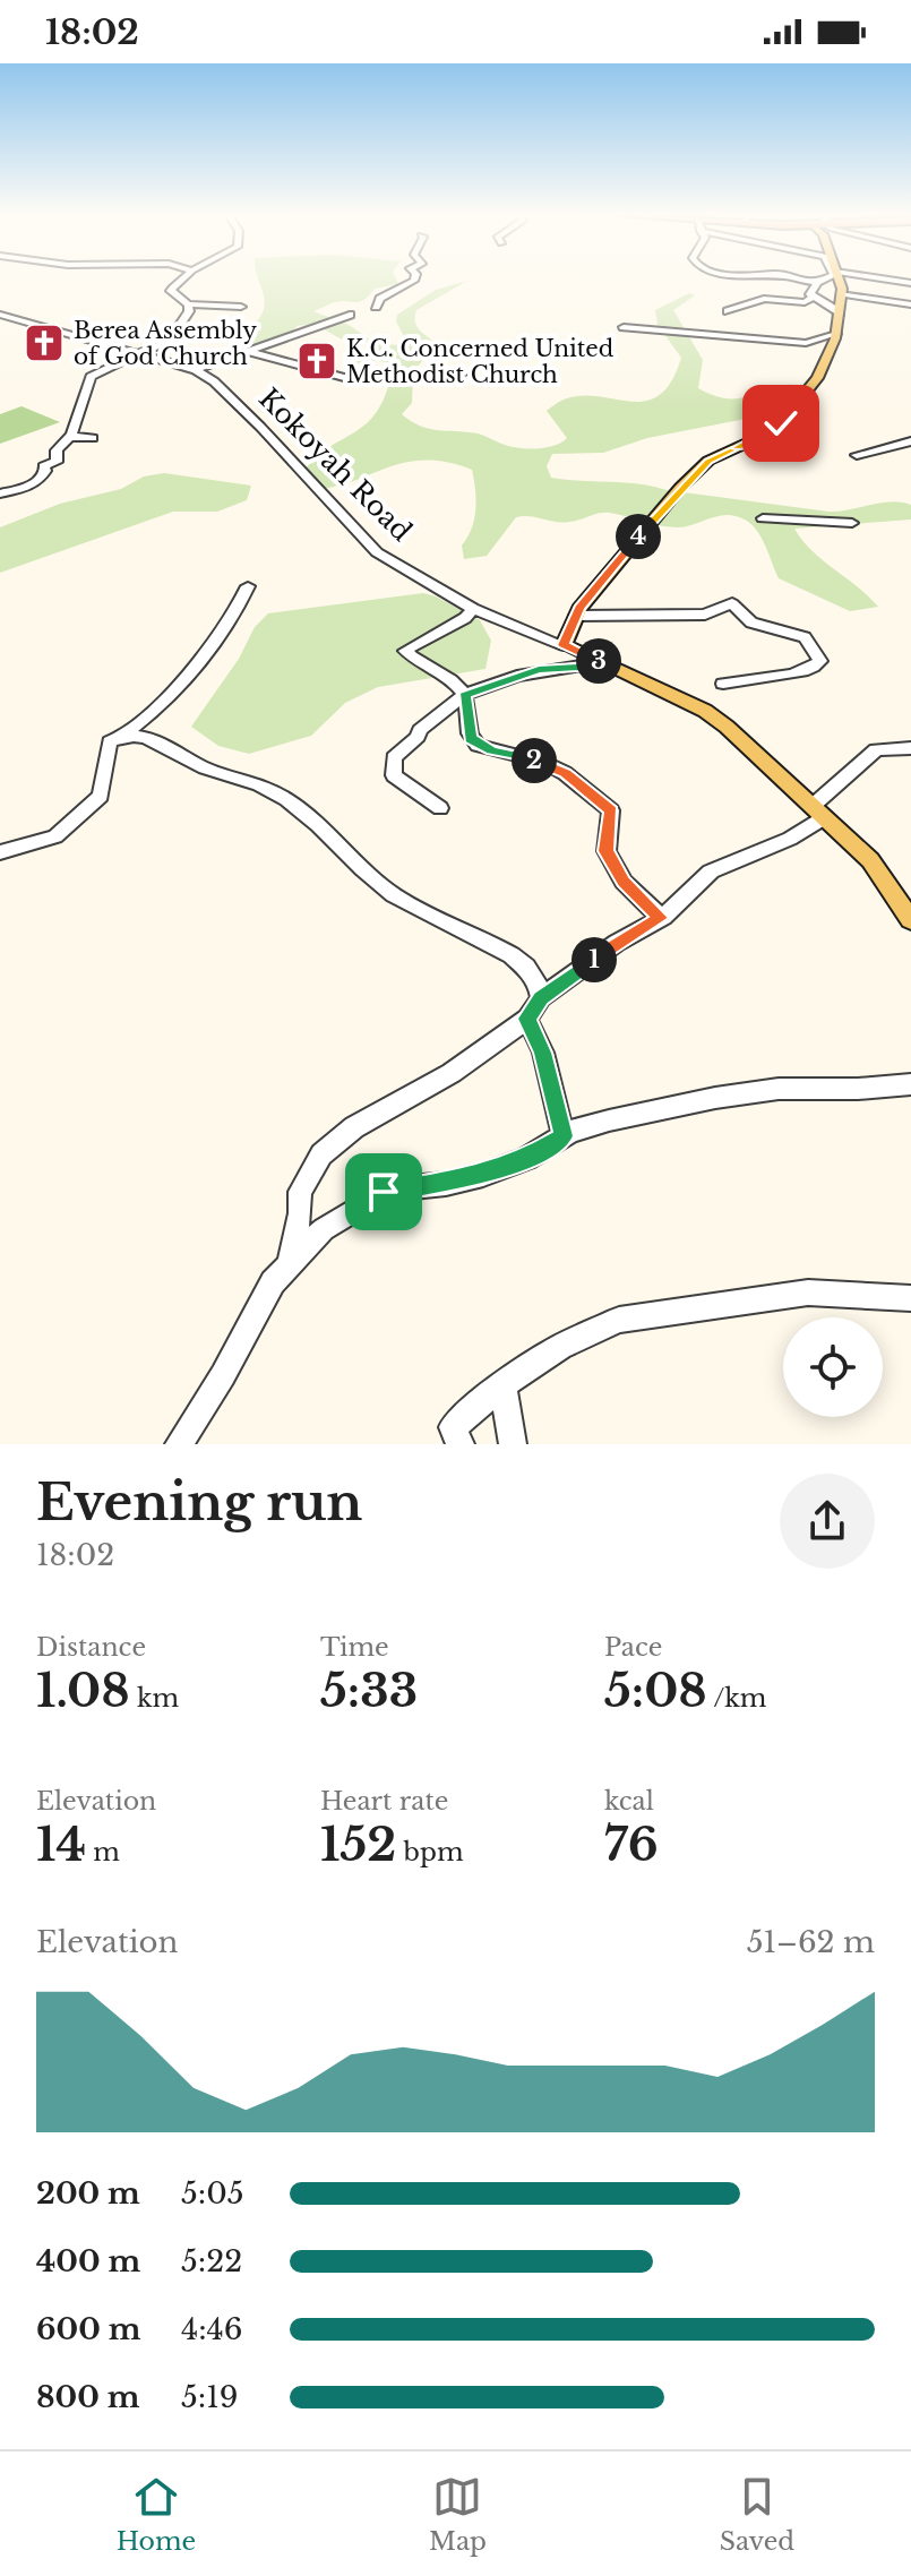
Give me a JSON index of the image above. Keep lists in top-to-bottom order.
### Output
{
  "streets": {
    "main road": ["Kokoyah Road"]
  },
  "places": {
    "church": ["Berea Assembly of God Church", "K.C. Concerned United Methodist Church"]
  },
  "page": {
    "status": "18:02",
    "pins": [
      "4",
      "3",
      "2",
      "1"
    ],
    "heading": ["Evening run", "18:02"],
    "stats": [
      ["Distance", "1.08 km"],
      ["Time", "5:33"],
      ["Pace", "5:08 /km"],
      ["Elevation", "14 m"],
      ["Heart rate", "152 bpm"],
      ["kcal", "76"]
    ],
    "chart": ["Elevation", "51–62 m"],
    "list": [
      {
        "name": "200 m",
        "note": "5:05"
      },
      {
        "name": "400 m",
        "note": "5:22"
      },
      {
        "name": "600 m",
        "note": "4:46"
      },
      {
        "name": "800 m",
        "note": "5:19"
      }
    ],
    "tabs": ["Home", "Map", "Saved"]
  }
}
